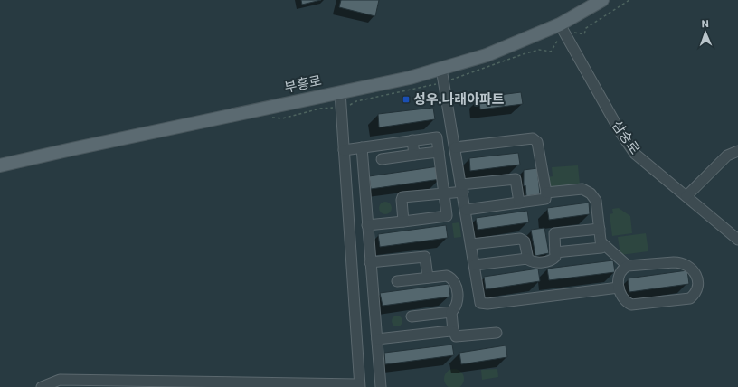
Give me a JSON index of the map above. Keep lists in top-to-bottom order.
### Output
{
  "streets": {
    "main road": ["부흥로"],
    "street": ["삼숭로"]
  },
  "crossings": [
    ["부흥로", "삼숭로"]
  ],
  "places": {
    "transit": ["성우.나래아파트"]
  },
  "north": "top"
}
